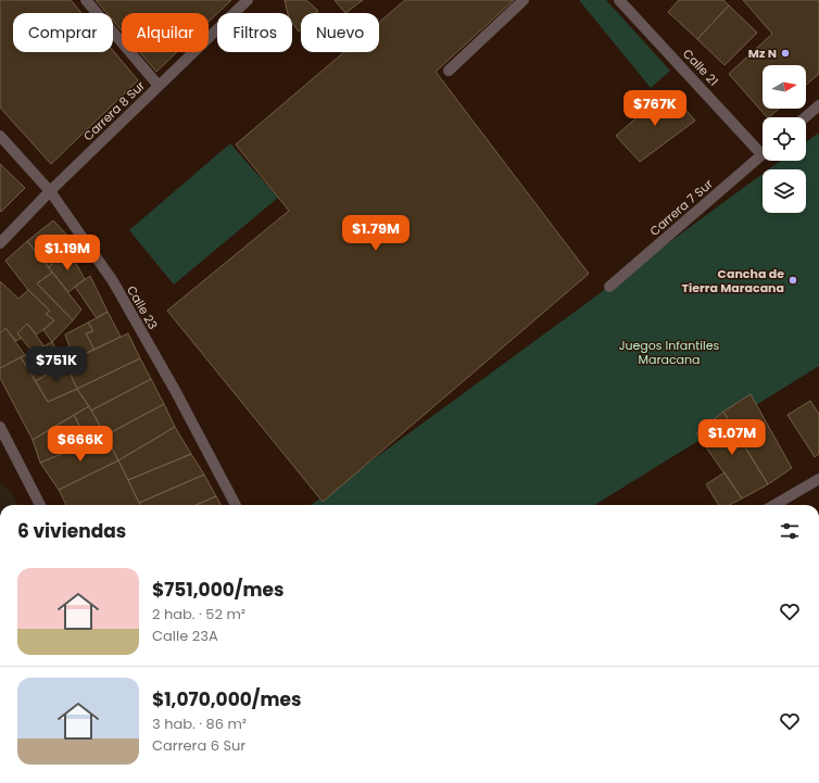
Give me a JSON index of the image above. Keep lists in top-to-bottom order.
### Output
{
  "streets": {
    "street": [
      "Calle 21",
      "Carrera 8 Sur",
      "Carrera 7 Sur",
      "Calle 23"
    ]
  },
  "crossings": [
    ["Carrera 8 Sur", "Calle 23"]
  ],
  "parks": ["Juegos Infantiles Maracana"],
  "places": ["Mz N", "Cancha de Tierra Maracana"],
  "north": "right",
  "page": {
    "chip": [
      "Comprar",
      "Alquilar",
      "Filtros",
      "Nuevo"
    ],
    "price": [
      "$767K",
      "$1.79M",
      "$1.19M",
      "$751K",
      "$1.07M",
      "$666K"
    ],
    "heading": "6 viviendas",
    "list": [
      {
        "name": "$751,000/mes",
        "note": "2 hab. · 52 m² · Calle 23A"
      },
      {
        "name": "$1,070,000/mes",
        "note": "3 hab. · 86 m² · Carrera 6 Sur"
      }
    ]
  }
}
